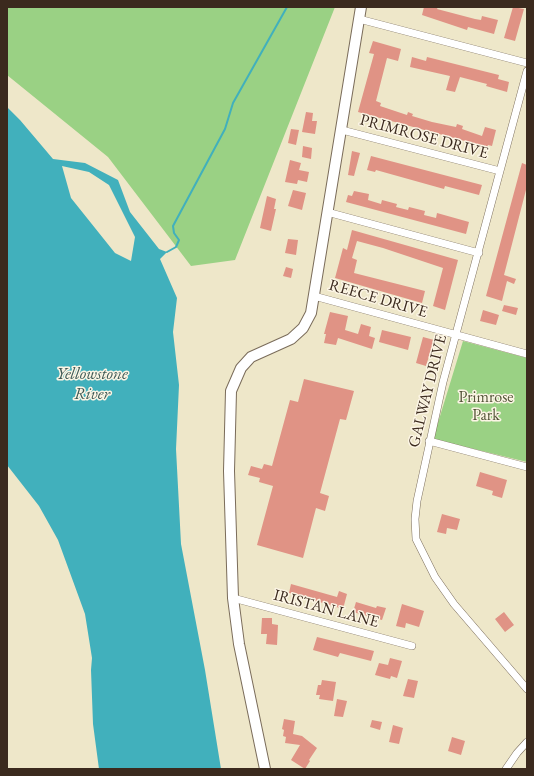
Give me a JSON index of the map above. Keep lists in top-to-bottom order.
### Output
{
  "streets": {
    "street": [
      "PRIMROSE DRIVE",
      "REECE DRIVE",
      "GALWAY DRIVE",
      "IRISTAN LANE"
    ]
  },
  "crossings": [
    ["PRIMROSE DRIVE", "GALWAY DRIVE"],
    ["REECE DRIVE", "GALWAY DRIVE"]
  ],
  "water": ["Yellowstone River"],
  "parks": ["Primrose Park"]
}
